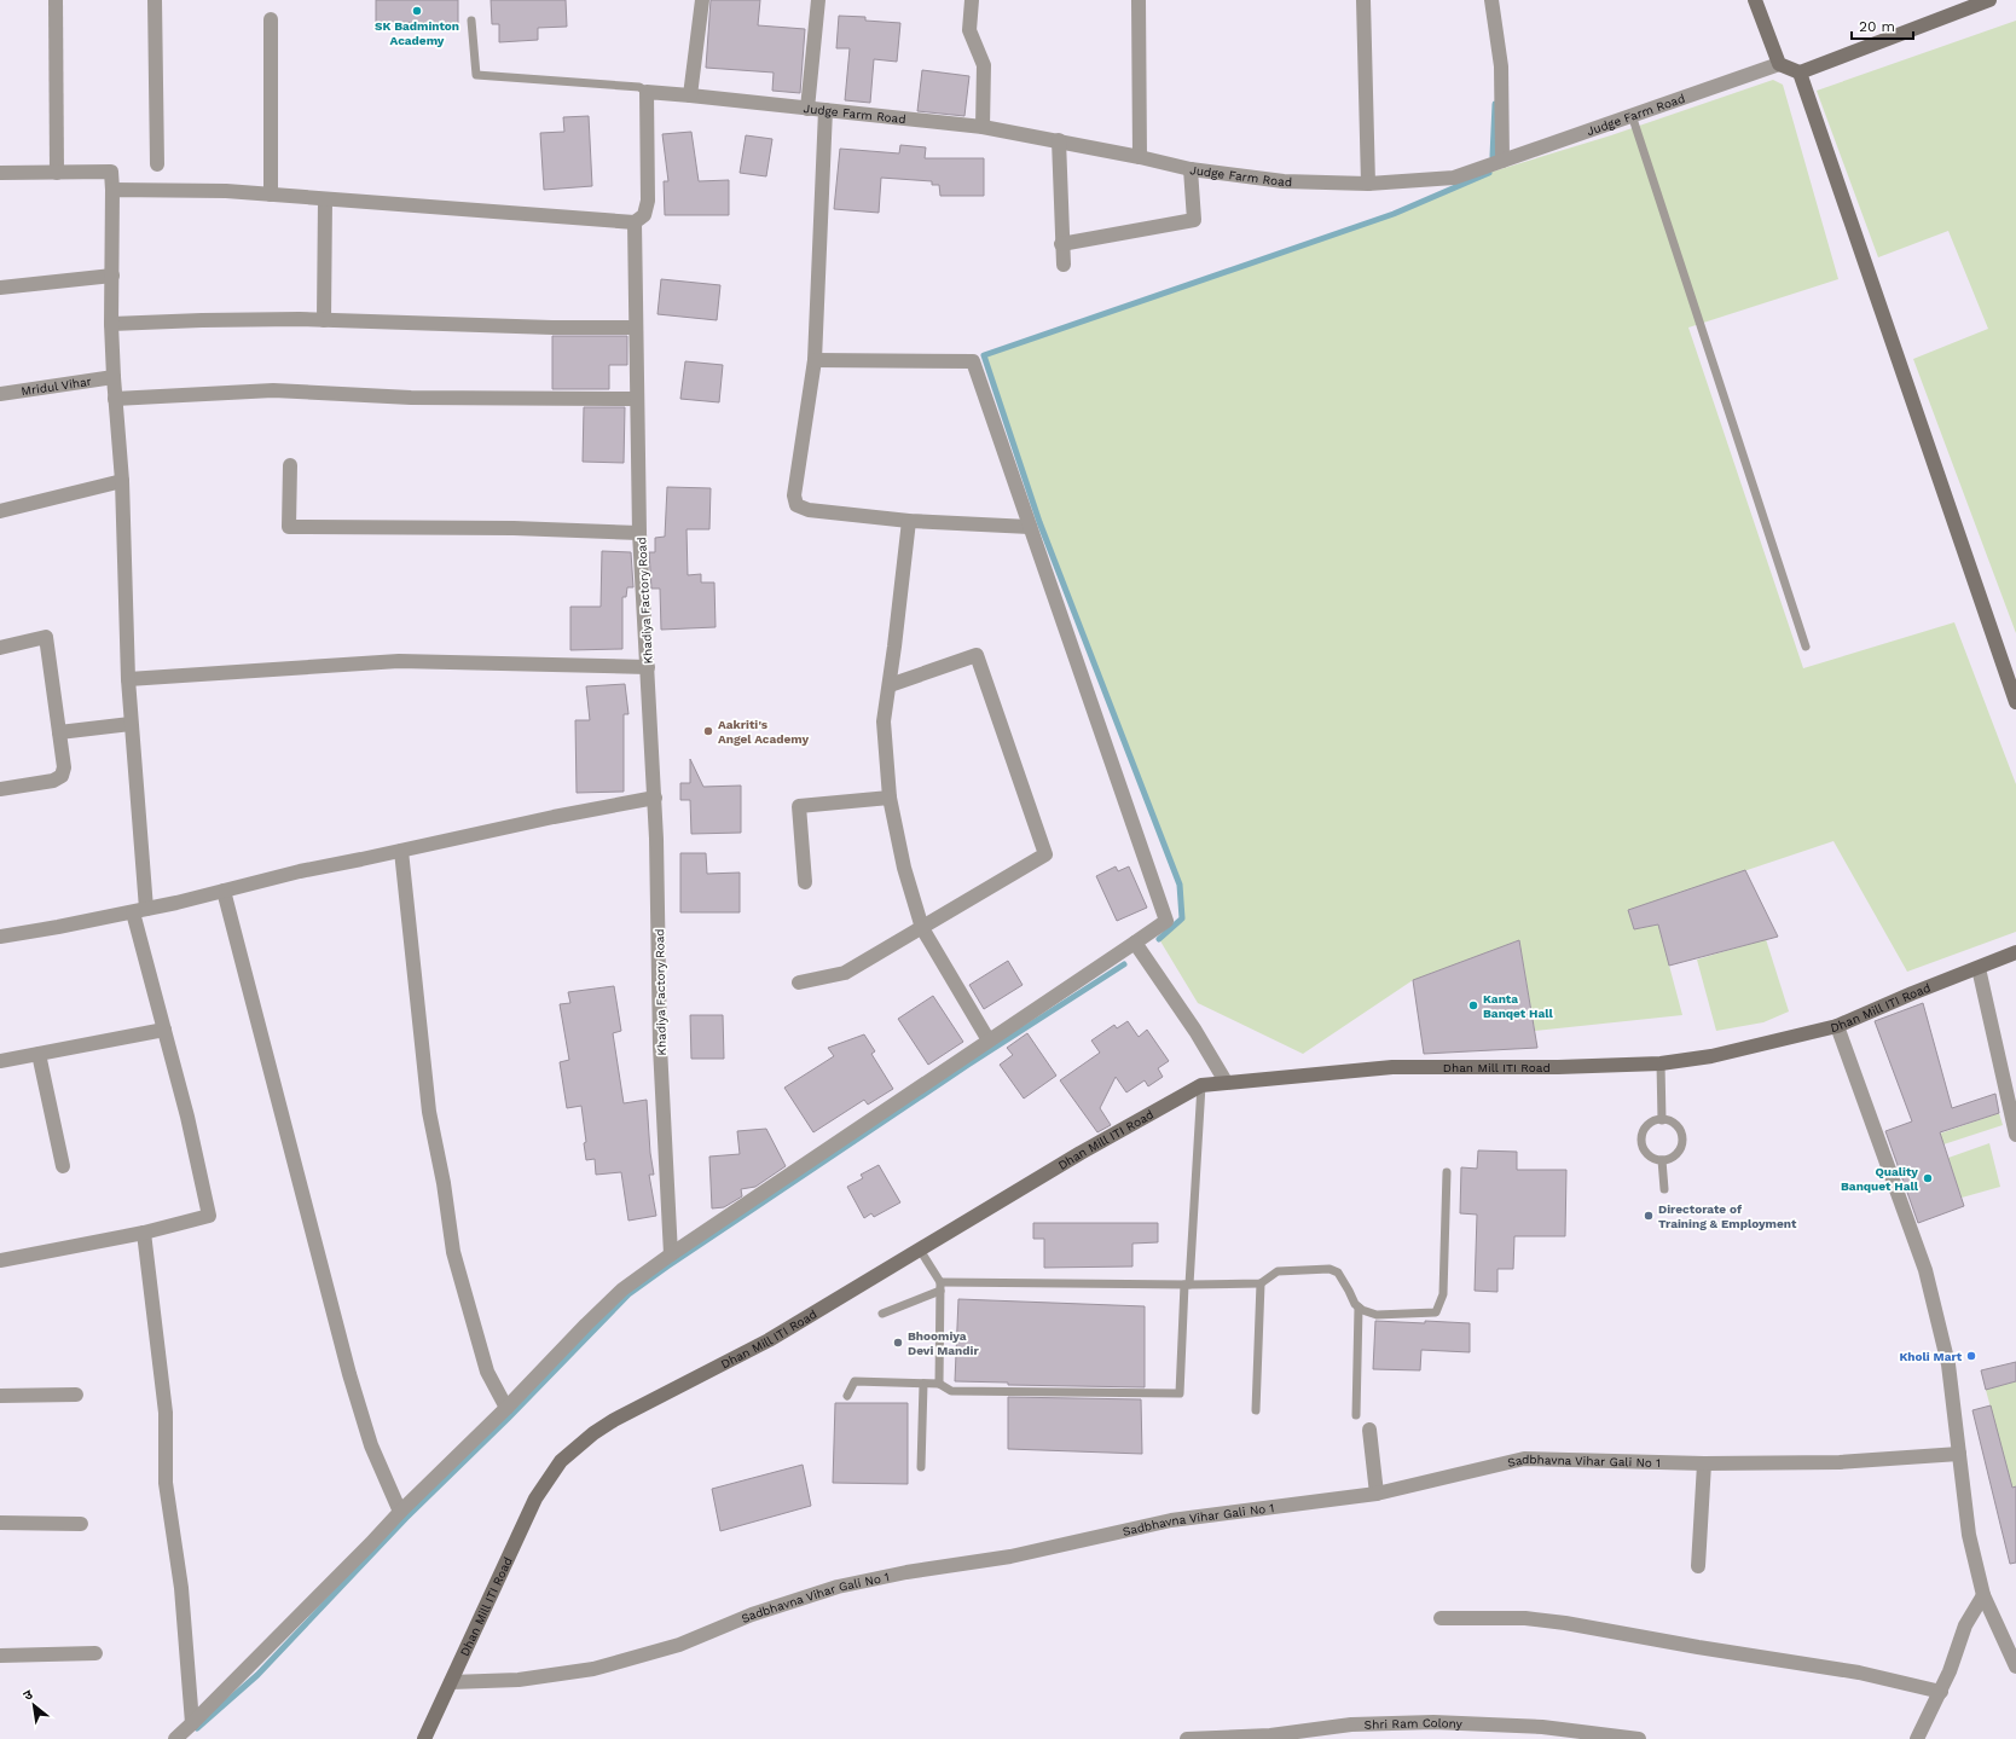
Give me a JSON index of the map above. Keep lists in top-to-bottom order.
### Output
{
  "streets": {
    "street": [
      "Judge Farm Road",
      "Mridul Vihar",
      "Khadiya Factory Road",
      "Dhan Mill ITI Road",
      "Sadbhavna Vihar Gali No 1",
      "Shri Ram Colony"
    ]
  },
  "crossings": [
    ["Dhan Mill ITI Road", "Sadbhavna Vihar Gali No 1"]
  ],
  "places": [
    "SK Badminton Academy",
    "Aakriti's Angel Academy",
    "Kanta Banqet Hall",
    "Quality Banquet Hall",
    "Directorate of Training & Employment",
    "Bhoomiya Devi Mandir",
    "Kholi Mart"
  ],
  "scale_bar": "20 m",
  "north": "top left"
}
